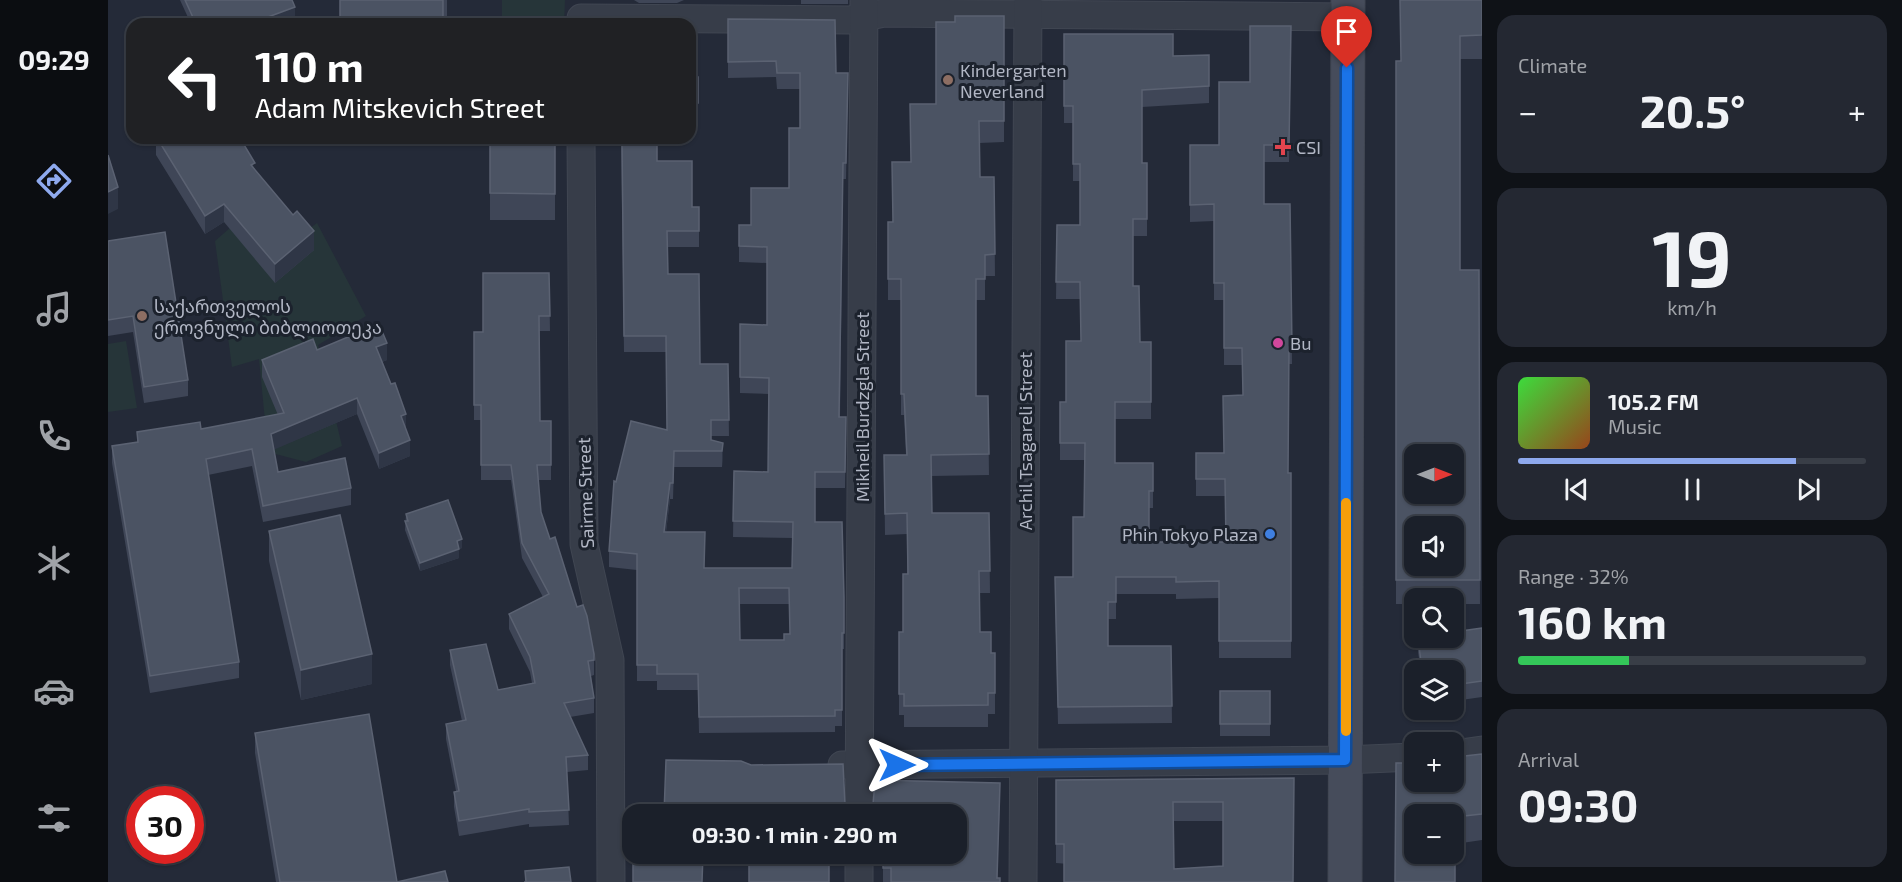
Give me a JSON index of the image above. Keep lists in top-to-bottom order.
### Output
{
  "streets": {
    "street": ["Mikheil Burdzgla Street", "Archil Tsagareli Street", "Sairme Street"]
  },
  "places": {
    "other": [
      "Kindergarten Neverland",
      "საქართველოს ეროვნული ბიბლიოთეკა",
      "Bu",
      "Phin Tokyo Plaza"
    ],
    "health": ["CSI"]
  },
  "north": "right",
  "page": {
    "tabs": "09:29",
    "tile": [
      "Climate",
      ["19", "km/h"],
      ["Range · 32%", "160 km"],
      ["Arrival", "09:30"]
    ],
    "turn": ["110 m", "Adam Mitskevich Street"],
    "heat": ["−", "20.5°", "+"],
    "song": ["105.2 FM", "Music"],
    "map_buttons": ["+", "−"],
    "limit": "30",
    "trip": "09:30 · 1 min · 290 m"
  }
}
